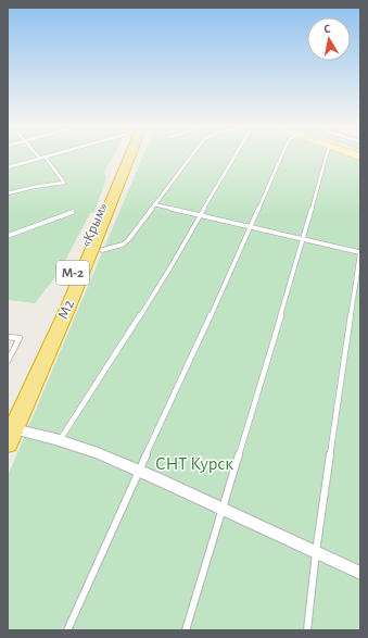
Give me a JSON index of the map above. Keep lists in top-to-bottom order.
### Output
{
  "streets": {
    "highway": ["«Крым»", "М-2", "М2"]
  },
  "crossings": [
    ["«Крым»", "М2"]
  ],
  "parks": ["СНТ Курск"],
  "north": "top"
}
